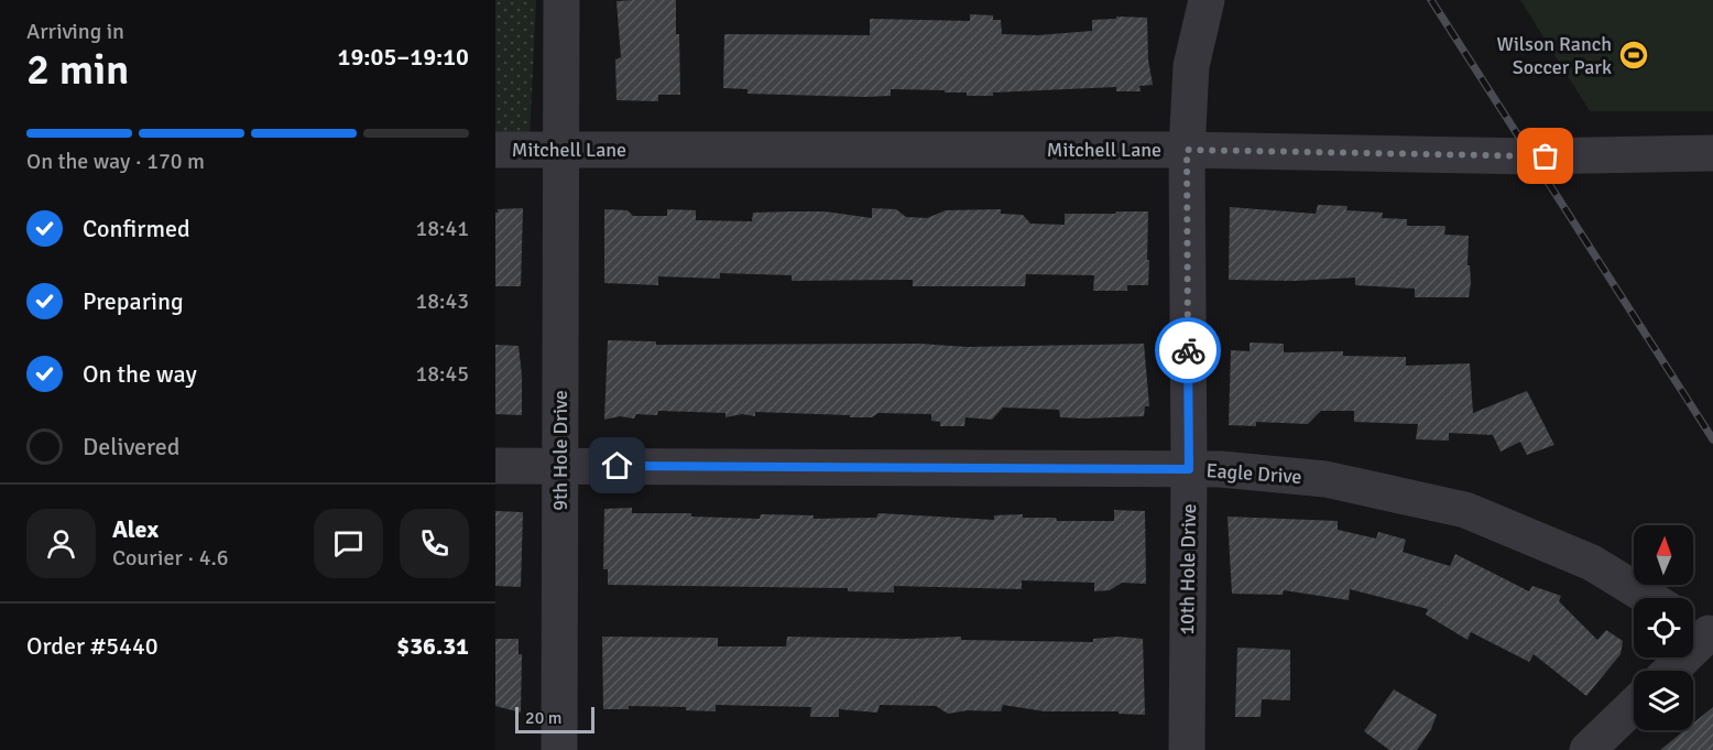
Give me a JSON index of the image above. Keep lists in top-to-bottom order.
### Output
{
  "streets": {
    "street": [
      "Mitchell Lane",
      "9th Hole Drive",
      "Eagle Drive",
      "10th Hole Drive"
    ]
  },
  "crossings": [
    ["Mitchell Lane", "9th Hole Drive"],
    ["Mitchell Lane", "10th Hole Drive"],
    ["9th Hole Drive", "Eagle Drive"],
    ["Eagle Drive", "10th Hole Drive"]
  ],
  "places": {
    "sports": ["Wilson Ranch Soccer Park"]
  },
  "scale_bar": "20 m",
  "north": "top",
  "page": {
    "heading": ["2 min", "Arriving in", "19:05–19:10"],
    "panel": [
      "Alex",
      "Courier · 4.6",
      "Order #5440",
      "$36.31"
    ],
    "bar": "On the way · 170 m",
    "list": [
      ["Confirmed", "18:41"],
      ["Preparing", "18:43"],
      ["On the way", "18:45"],
      "Delivered"
    ],
    "scale": "20 m"
  }
}
